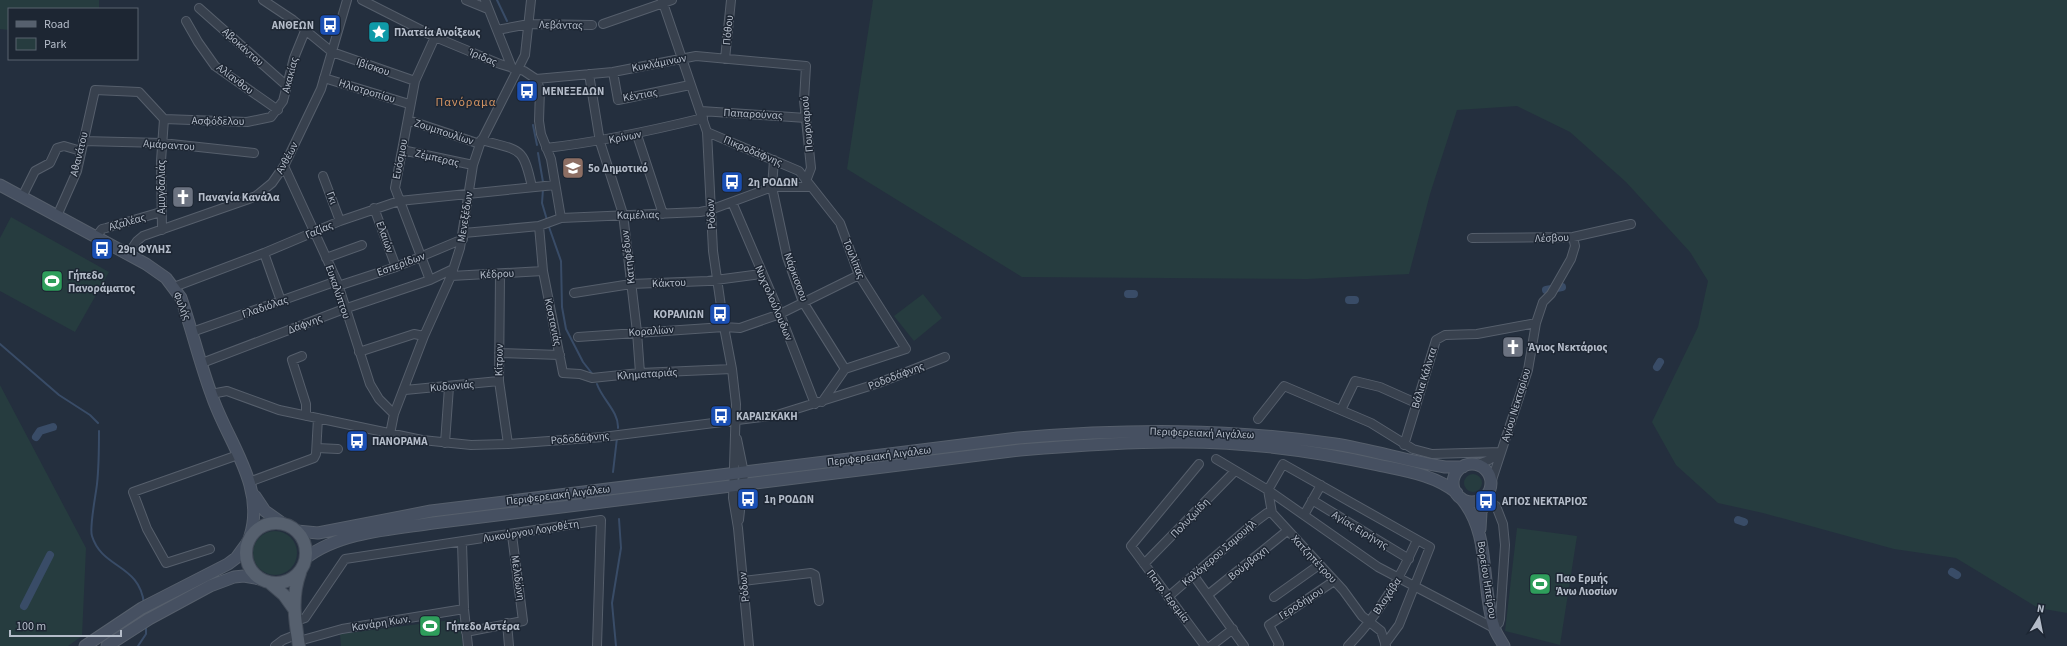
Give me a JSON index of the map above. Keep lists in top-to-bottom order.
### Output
{
  "streets": {
    "main road": ["Φυλής", "Περιφερειακή Αιγάλεω", "Βορείου Ηπείρου"],
    "street": [
      "Λεβάντας",
      "Πόθου",
      "Αβοκάντου",
      "Ίριδας",
      "Κυκλάμινων",
      "Ιβίσκου",
      "Ακακίας",
      "Αλίανθου",
      "Ηλιοτροπίου",
      "Κέντιας",
      "Παπαρούνας",
      "Ασφόδελου",
      "Πουρναριού",
      "Ζουμπουλίων",
      "Κρίνων",
      "Αμάραντου",
      "Πικροδάφνης",
      "Αθανάτου",
      "Ανθέων",
      "Ζέμπερας",
      "Ευόσμου",
      "Αμυγδαλιάς",
      "Γκι",
      "Ρόδων",
      "Καμέλιας",
      "Μενεξέδων",
      "Αζαλέας",
      "Γαζίας",
      "Ελαιών",
      "Λέσβου",
      "Κατηφέδων",
      "Τουλίπας",
      "Εσπερίδων",
      "Κέδρου",
      "Νάρκισσου",
      "Κάκτου",
      "Ευκαλύπτου",
      "Νυχτολούλουδων",
      "Γλαδιόλας",
      "Καστανιάς",
      "Δάφνης",
      "Κοραλίων",
      "Κίτρων",
      "Κληματαριάς",
      "Ροδοδάφνης",
      "Βάλια Κάλντα",
      "Κυδωνιάς",
      "Αγίου Νεκταρίου",
      "Πολυζωίδη",
      "Αγίας Ειρήνης",
      "Λυκούργου Λογοθέτη",
      "Καλόγερου Σαμουήλ",
      "Χατζηπέτρου",
      "Βούρβαχη",
      "Μελιδώνη",
      "Πατρ. Ιερεμία",
      "Βλαχάβα",
      "Γεροδήμου",
      "Κανάρη Κων."
    ]
  },
  "crossings": [
    ["Λεβάντας", "Μενεξέδων"],
    ["Πόθου", "Κυκλάμινων"],
    ["Αβοκάντου", "Ακακίας"],
    ["Ίριδας", "Κυκλάμινων"],
    ["Ίριδας", "Ευόσμου"],
    ["Ίριδας", "Μενεξέδων"],
    ["Κυκλάμινων", "Κέντιας"],
    ["Κυκλάμινων", "Πουρναριού"],
    ["Κυκλάμινων", "Ρόδων"],
    ["Κυκλάμινων", "Κατηφέδων"],
    ["Ιβίσκου", "Ακακίας"],
    ["Ιβίσκου", "Ανθέων"],
    ["Ιβίσκου", "Ευόσμου"],
    ["Ακακίας", "Αλίανθου"],
    ["Ακακίας", "Ασφόδελου"],
    ["Ηλιοτροπίου", "Ανθέων"],
    ["Ηλιοτροπίου", "Ευόσμου"],
    ["Κέντιας", "Ρόδων"],
    ["Παπαρούνας", "Πουρναριού"],
    ["Παπαρούνας", "Κρίνων"],
    ["Παπαρούνας", "Ρόδων"],
    ["Ασφόδελου", "Αθανάτου"],
    ["Ασφόδελου", "Αμυγδαλιάς"],
    ["Πουρναριού", "Καμέλιας"],
    ["Πουρναριού", "Τουλίπας"],
    ["Ζουμπουλίων", "Ευόσμου"],
    ["Ζουμπουλίων", "Μενεξέδων"],
    ["Ζουμπουλίων", "Γαζίας"],
    ["Κρίνων", "Ρόδων"],
    ["Κρίνων", "Κατηφέδων"],
    ["Αμάραντου", "Αθανάτου"],
    ["Αμάραντου", "Αμυγδαλιάς"],
    ["Πικροδάφνης", "Ρόδων"],
    ["Πικροδάφνης", "Τουλίπας"],
    ["Πικροδάφνης", "Νάρκισσου"],
    ["Αθανάτου", "Αμυγδαλιάς"],
    ["Αθανάτου", "Φυλής"],
    ["Ανθέων", "Αμυγδαλιάς"],
    ["Ανθέων", "Ευκαλύπτου"],
    ["Ανθέων", "Φυλής"],
    ["Ζέμπερας", "Ευόσμου"],
    ["Ζέμπερας", "Μενεξέδων"],
    ["Ευόσμου", "Γαζίας"],
    ["Ευόσμου", "Εσπερίδων"],
    ["Ευόσμου", "Δάφνης"],
    ["Αμυγδαλιάς", "Αζαλέας"],
    ["Γκι", "Γαζίας"],
    ["Ρόδων", "Καμέλιας"],
    ["Ρόδων", "Κάκτου"],
    ["Ρόδων", "Κοραλίων"],
    ["Ρόδων", "Κληματαριάς"],
    ["Ρόδων", "Ροδοδάφνης"],
    ["Ρόδων", "Περιφερειακή Αιγάλεω"],
    ["Καμέλιας", "Μενεξέδων"],
    ["Καμέλιας", "Κατηφέδων"],
    ["Καμέλιας", "Τουλίπας"],
    ["Καμέλιας", "Εσπερίδων"],
    ["Καμέλιας", "Νάρκισσου"],
    ["Καμέλιας", "Νυχτολούλουδων"],
    ["Καμέλιας", "Καστανιάς"],
    ["Μενεξέδων", "Γαζίας"],
    ["Μενεξέδων", "Εσπερίδων"],
    ["Μενεξέδων", "Κέδρου"],
    ["Μενεξέδων", "Ευκαλύπτου"],
    ["Μενεξέδων", "Δάφνης"],
    ["Μενεξέδων", "Ροδοδάφνης"],
    ["Μενεξέδων", "Κυδωνιάς"],
    ["Αζαλέας", "Φυλής"],
    ["Γαζίας", "Ελαιών"],
    ["Γαζίας", "Ευκαλύπτου"],
    ["Γαζίας", "Φυλής"],
    ["Ελαιών", "Εσπερίδων"],
    ["Λέσβου", "Αγίου Νεκταρίου"],
    ["Κατηφέδων", "Κάκτου"],
    ["Κατηφέδων", "Κοραλίων"],
    ["Κατηφέδων", "Κληματαριάς"],
    ["Τουλίπας", "Νάρκισσου"],
    ["Τουλίπας", "Κοραλίων"],
    ["Εσπερίδων", "Ευκαλύπτου"],
    ["Εσπερίδων", "Γλαδιόλας"],
    ["Κέδρου", "Καστανιάς"],
    ["Κέδρου", "Δάφνης"],
    ["Κέδρου", "Κίτρων"],
    ["Νάρκισσου", "Κοραλίων"],
    ["Κάκτου", "Νυχτολούλουδων"],
    ["Ευκαλύπτου", "Γλαδιόλας"],
    ["Ευκαλύπτου", "Δάφνης"],
    ["Νυχτολούλουδων", "Κοραλίων"],
    ["Νυχτολούλουδων", "Ροδοδάφνης"],
    ["Φυλής", "Γλαδιόλας"],
    ["Φυλής", "Δάφνης"],
    ["Φυλής", "Ροδοδάφνης"],
    ["Φυλής", "Περιφερειακή Αιγάλεω"],
    ["Καστανιάς", "Κληματαριάς"],
    ["Κίτρων", "Ροδοδάφνης"],
    ["Κίτρων", "Κυδωνιάς"],
    ["Βάλια Κάλντα", "Αγίου Νεκταρίου"],
    ["Αγίου Νεκταρίου", "Περιφερειακή Αιγάλεω"],
    ["Αγίου Νεκταρίου", "Βορείου Ηπείρου"],
    ["Περιφερειακή Αιγάλεω", "Βορείου Ηπείρου"],
    ["Πολυζωίδη", "Πατρ. Ιερεμία"],
    ["Αγίας Ειρήνης", "Βλαχάβα"],
    ["Λυκούργου Λογοθέτη", "Μελιδώνη"],
    ["Καλόγερου Σαμουήλ", "Χατζηπέτρου"],
    ["Καλόγερου Σαμουήλ", "Πατρ. Ιερεμία"],
    ["Χατζηπέτρου", "Βούρβαχη"],
    ["Χατζηπέτρου", "Βλαχάβα"],
    ["Χατζηπέτρου", "Γεροδήμου"]
  ],
  "districts": ["Πανόραμα"],
  "places": {
    "bus stop": [
      "ΑΝΘΕΩΝ",
      "ΜΕΝΕΞΕΔΩΝ",
      "2η ΡΟΔΩΝ",
      "29η ΦΥΛΗΣ",
      "ΚΟΡΑΛΙΩΝ",
      "ΚΑΡΑΙΣΚΑΚΗ",
      "ΠΑΝΟΡΑΜΑ",
      "1η ΡΟΔΩΝ",
      "ΑΓΙΟΣ ΝΕΚΤΑΡΙΟΣ"
    ],
    "place": ["Πλατεία Ανοίξεως"],
    "school or university": ["5ο Δημοτικό"],
    "church": ["Παναγία Κανάλα", "Άγιος Νεκτάριος"],
    "sports": ["Γήπεδο Πανοράματος", "Παο Ερμής Άνω Λιοσίων", "Γήπεδο Αστέρα"]
  },
  "legend": ["Road", "Park"],
  "scale_bar": "100 m",
  "north": "top"
}
